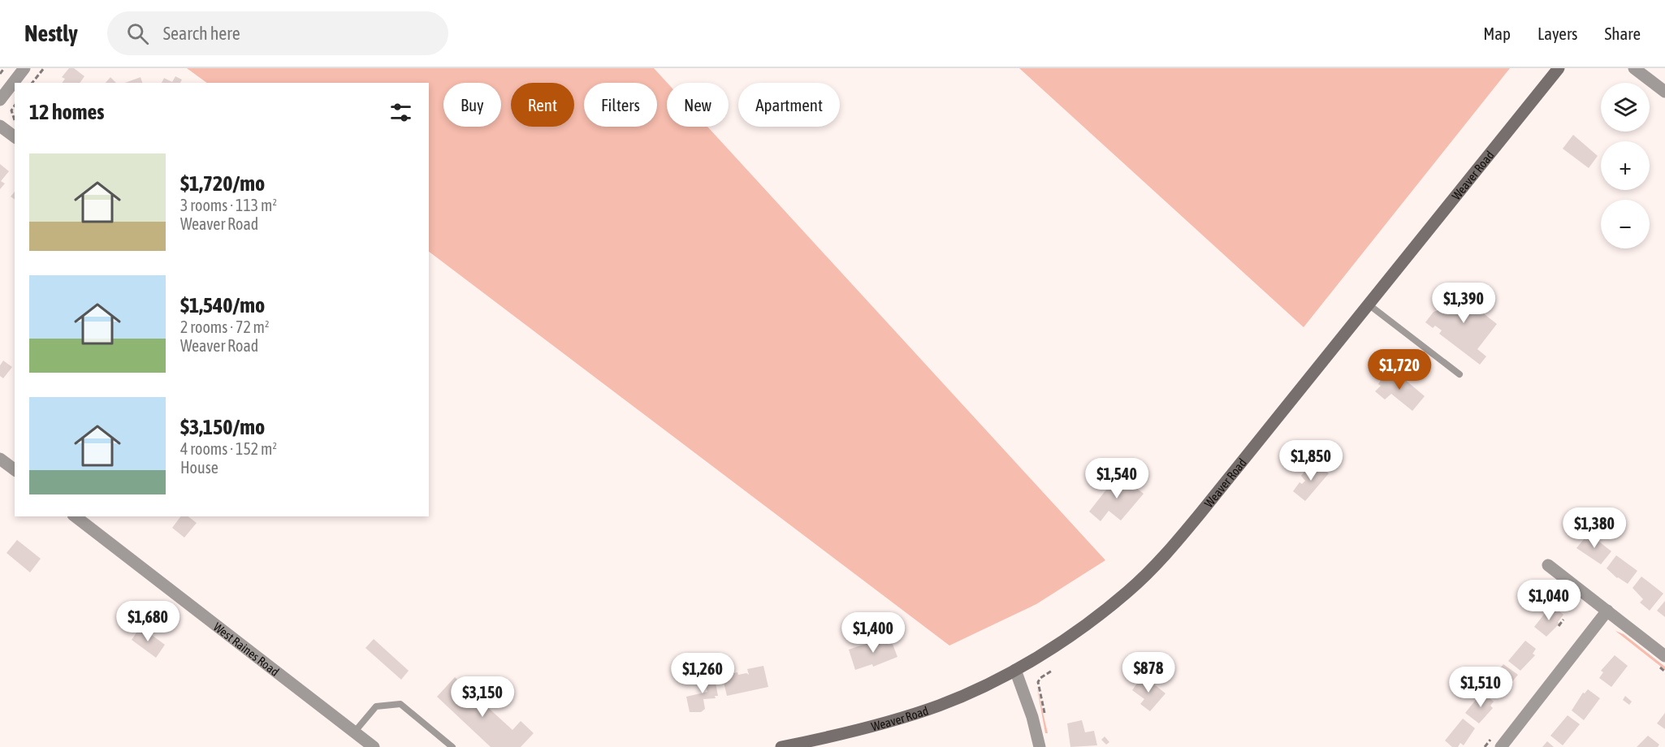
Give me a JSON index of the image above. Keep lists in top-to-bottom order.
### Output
{
  "streets": {
    "main road": ["Weaver Road"],
    "street": ["West Raines Road"]
  },
  "page": {
    "header": "Nestly",
    "search": "Search here",
    "nav": ["Map", "Layers", "Share"],
    "map_buttons": ["+", "−"],
    "chip": [
      "Buy",
      "Rent",
      "Filters",
      "New",
      "Apartment"
    ],
    "heading": "12 homes",
    "list": [
      {
        "name": "$1,720/mo",
        "note": "3 rooms · 113 m² · Weaver Road"
      },
      {
        "name": "$1,540/mo",
        "note": "2 rooms · 72 m² · Weaver Road"
      },
      {
        "name": "$3,150/mo",
        "note": "4 rooms · 152 m² · House"
      }
    ],
    "price": [
      "$1,390",
      "$1,720",
      "$1,850",
      "$1,540",
      "$1,380",
      "$1,040",
      "$1,680",
      "$1,400",
      "$878",
      "$1,260",
      "$1,510",
      "$3,150"
    ]
  }
}
